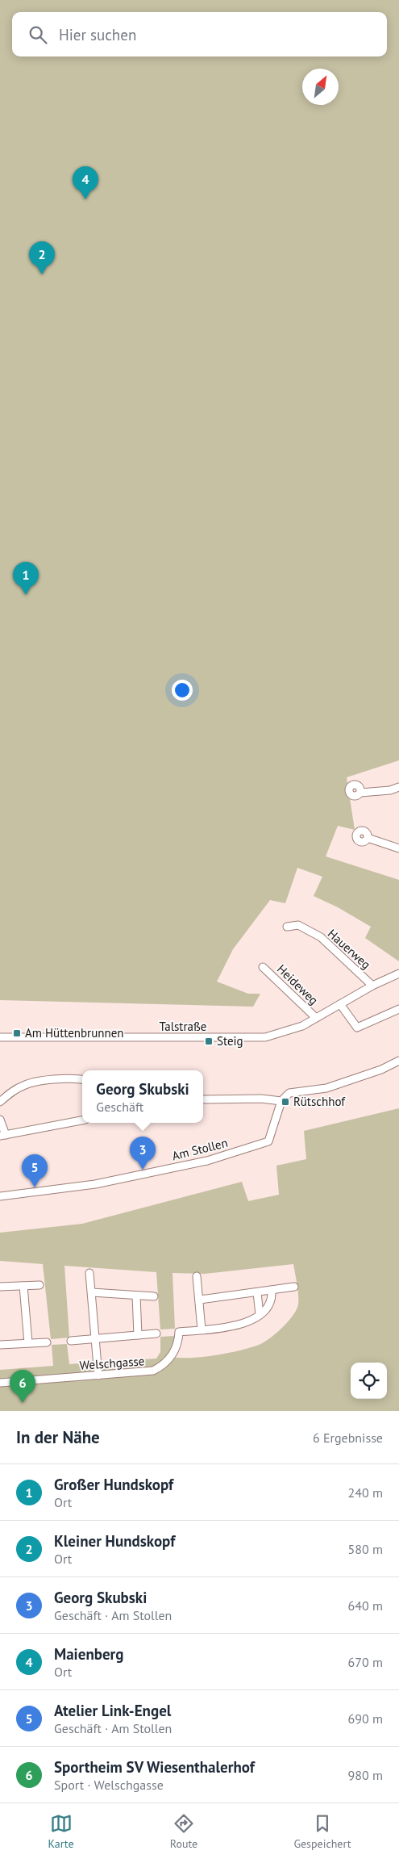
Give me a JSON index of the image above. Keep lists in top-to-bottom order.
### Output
{
  "streets": {
    "street": [
      "Hauerweg",
      "Heideweg",
      "Talstraße",
      "Am Stollen",
      "Welschgasse"
    ]
  },
  "crossings": [
    ["Hauerweg", "Talstraße"],
    ["Heideweg", "Talstraße"]
  ],
  "places": {
    "transit": ["Am Hüttenbrunnen", "Steig", "Rütschhof"]
  },
  "north": "top right",
  "page": {
    "search": "Hier suchen",
    "pins": [
      "4",
      "2",
      "1",
      "3",
      "5",
      "6"
    ],
    "popup": ["Georg Skubski", "Geschäft"],
    "heading": ["In der Nähe", "6 Ergebnisse"],
    "list": [
      {
        "mark": "1",
        "name": "Großer Hundskopf",
        "note": "Ort",
        "value": "240 m"
      },
      {
        "mark": "2",
        "name": "Kleiner Hundskopf",
        "note": "Ort",
        "value": "580 m"
      },
      {
        "mark": "3",
        "name": "Georg Skubski",
        "note": "Geschäft · Am Stollen",
        "value": "640 m"
      },
      {
        "mark": "4",
        "name": "Maienberg",
        "note": "Ort",
        "value": "670 m"
      },
      {
        "mark": "5",
        "name": "Atelier Link-Engel",
        "note": "Geschäft · Am Stollen",
        "value": "690 m"
      },
      {
        "mark": "6",
        "name": "Sportheim SV Wiesenthalerhof",
        "note": "Sport · Welschgasse",
        "value": "980 m"
      }
    ],
    "nav": ["Karte", "Route", "Gespeichert"]
  }
}
